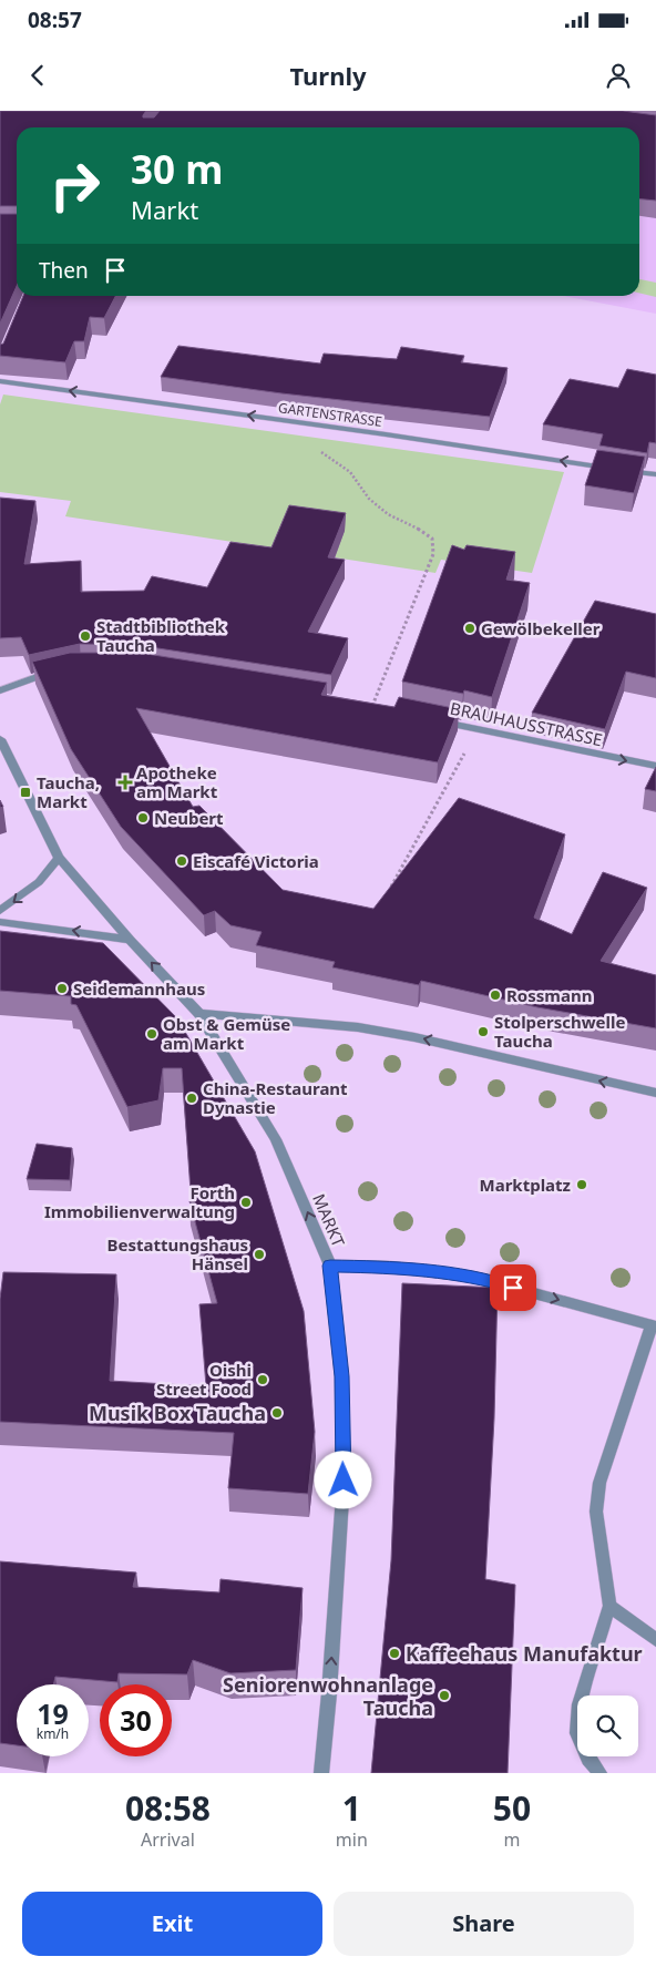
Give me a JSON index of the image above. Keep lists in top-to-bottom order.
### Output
{
  "streets": {
    "street": ["GARTENSTRASSE", "BRAUHAUSSTRASSE", "MARKT"]
  },
  "one_way": ["GARTENSTRASSE", "BRAUHAUSSTRASSE"],
  "places": {
    "other": [
      "Gewölbekeller",
      "Stadtbibliothek Taucha",
      "Neubert",
      "Eiscafé Victoria",
      "Seidemannhaus",
      "Rossmann",
      "Stolperschwelle Taucha",
      "Obst & Gemüse am Markt",
      "China-Restaurant Dynastie",
      "Marktplatz",
      "Forth Immobilienverwaltung",
      "Bestattungshaus Hänsel",
      "Oishi Street Food",
      "Musik Box Taucha",
      "Kaffeehaus Manufaktur",
      "Seniorenwohnanlage Taucha"
    ],
    "health": ["Apotheke am Markt"],
    "transit": ["Taucha, Markt"]
  },
  "page": {
    "status": "08:57",
    "header": "Turnly",
    "turn": ["30 m", "Markt"],
    "then": "Then",
    "speed": "19 km/h",
    "limit": "30",
    "eta": [
      "08:58",
      "Arrival",
      "1",
      "min",
      "50",
      "m"
    ],
    "buttons": ["Exit", "Share"]
  }
}
